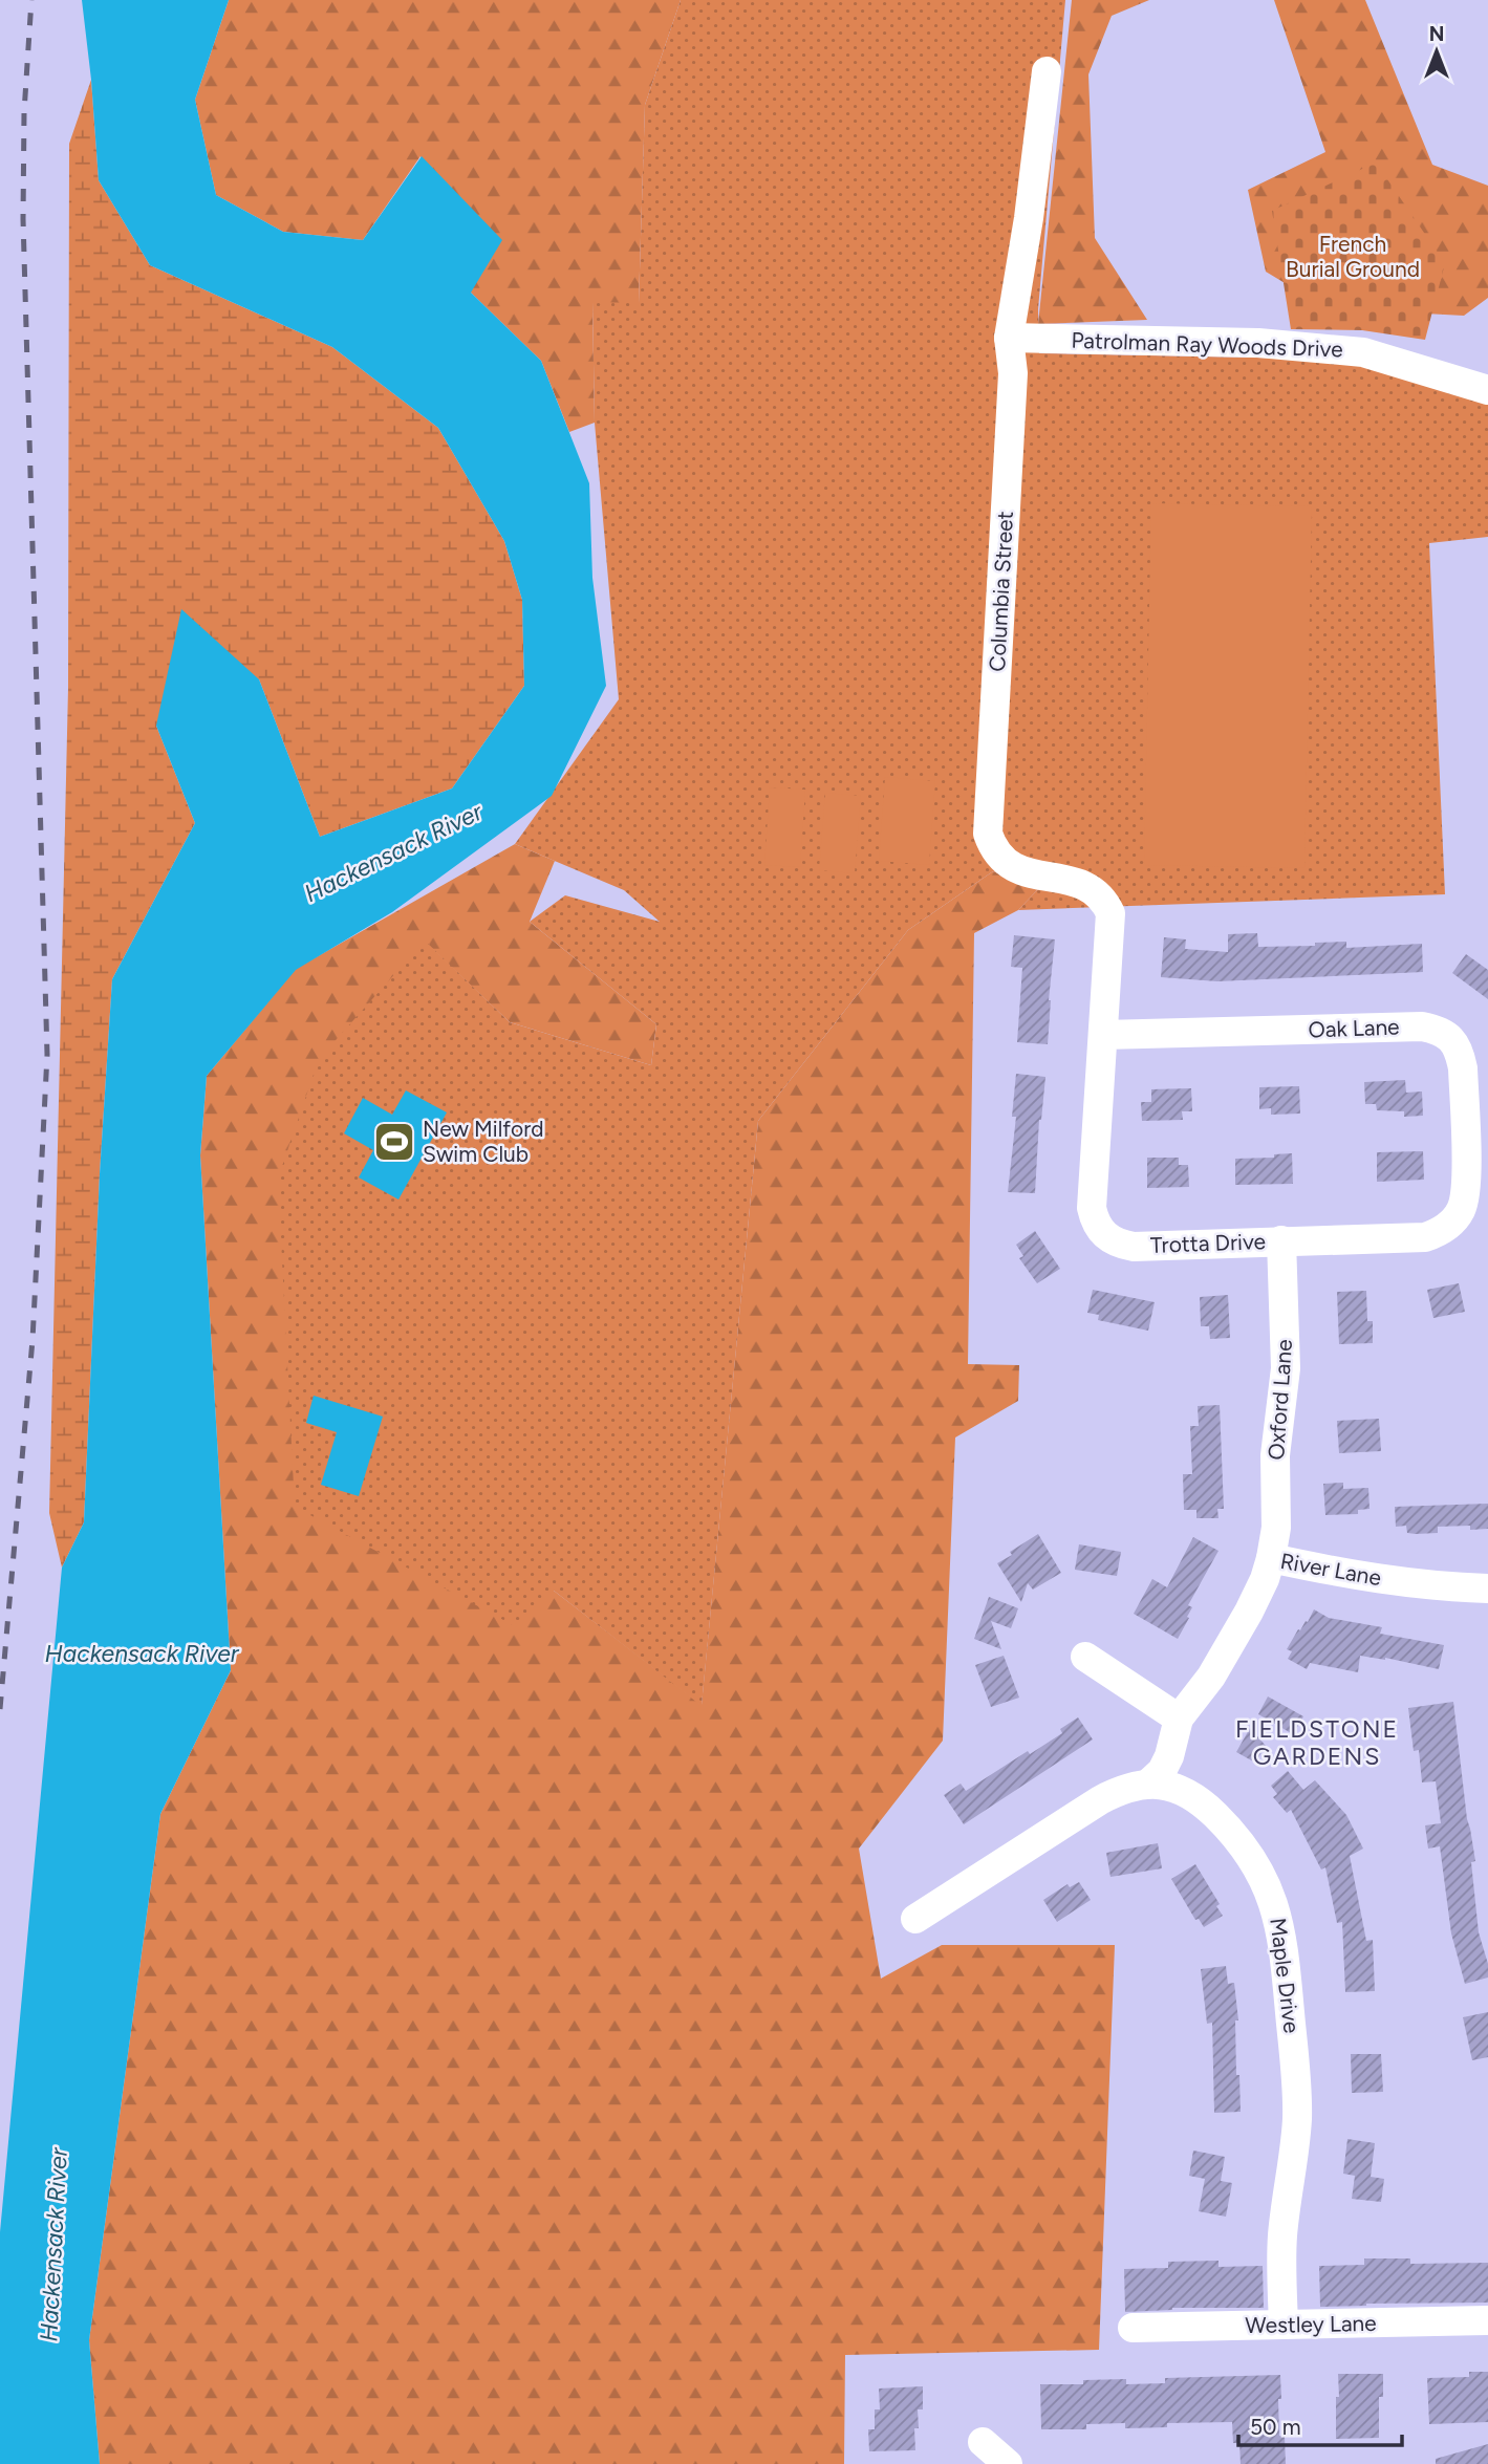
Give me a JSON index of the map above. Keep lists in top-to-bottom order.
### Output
{
  "streets": {
    "street": [
      "Patrolman Ray Woods Drive",
      "Columbia Street",
      "Oak Lane",
      "Trotta Drive",
      "Oxford Lane",
      "River Lane",
      "Maple Drive",
      "Westley Lane"
    ]
  },
  "crossings": [
    ["Patrolman Ray Woods Drive", "Columbia Street"],
    ["Columbia Street", "Oak Lane"],
    ["Columbia Street", "Trotta Drive"],
    ["Oak Lane", "Trotta Drive"],
    ["Trotta Drive", "Oxford Lane"],
    ["Oxford Lane", "River Lane"],
    ["Maple Drive", "Westley Lane"]
  ],
  "districts": ["FIELDSTONE GARDENS"],
  "water": ["Hackensack River"],
  "parks": ["French Burial Ground"],
  "places": {
    "sports": ["New Milford Swim Club"]
  },
  "scale_bar": "50 m",
  "north": "top"
}
